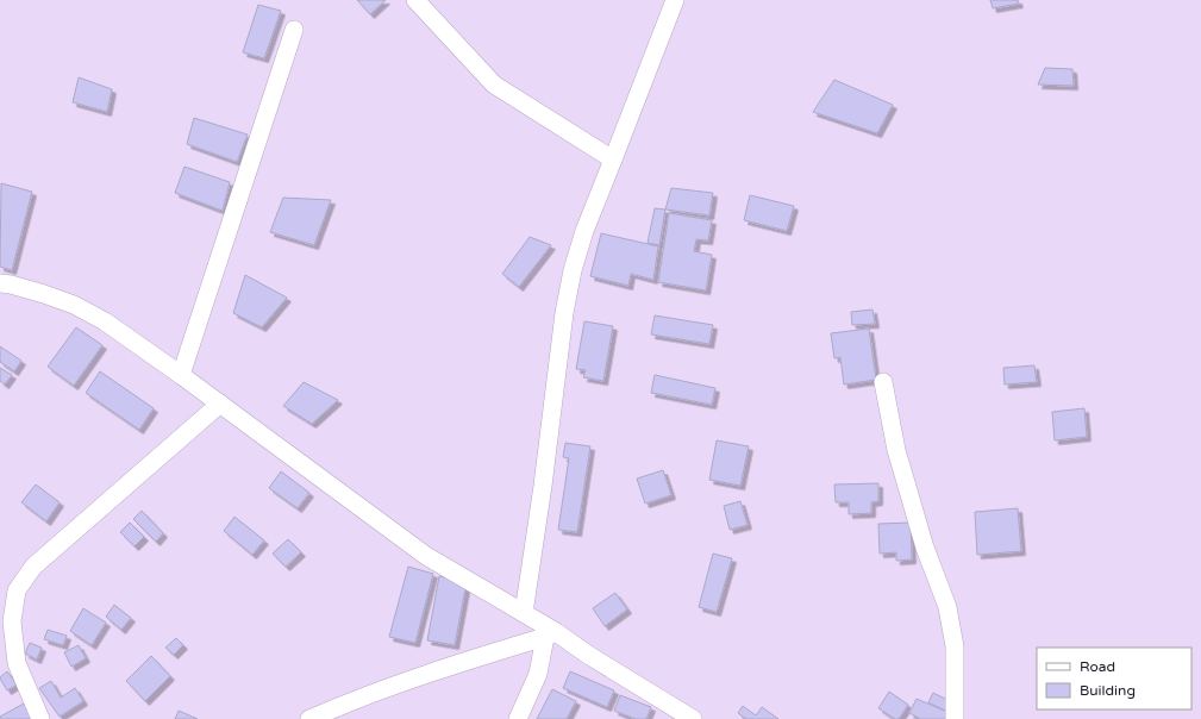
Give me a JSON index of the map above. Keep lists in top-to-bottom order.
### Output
{
  "legend": ["Road", "Building"]
}
